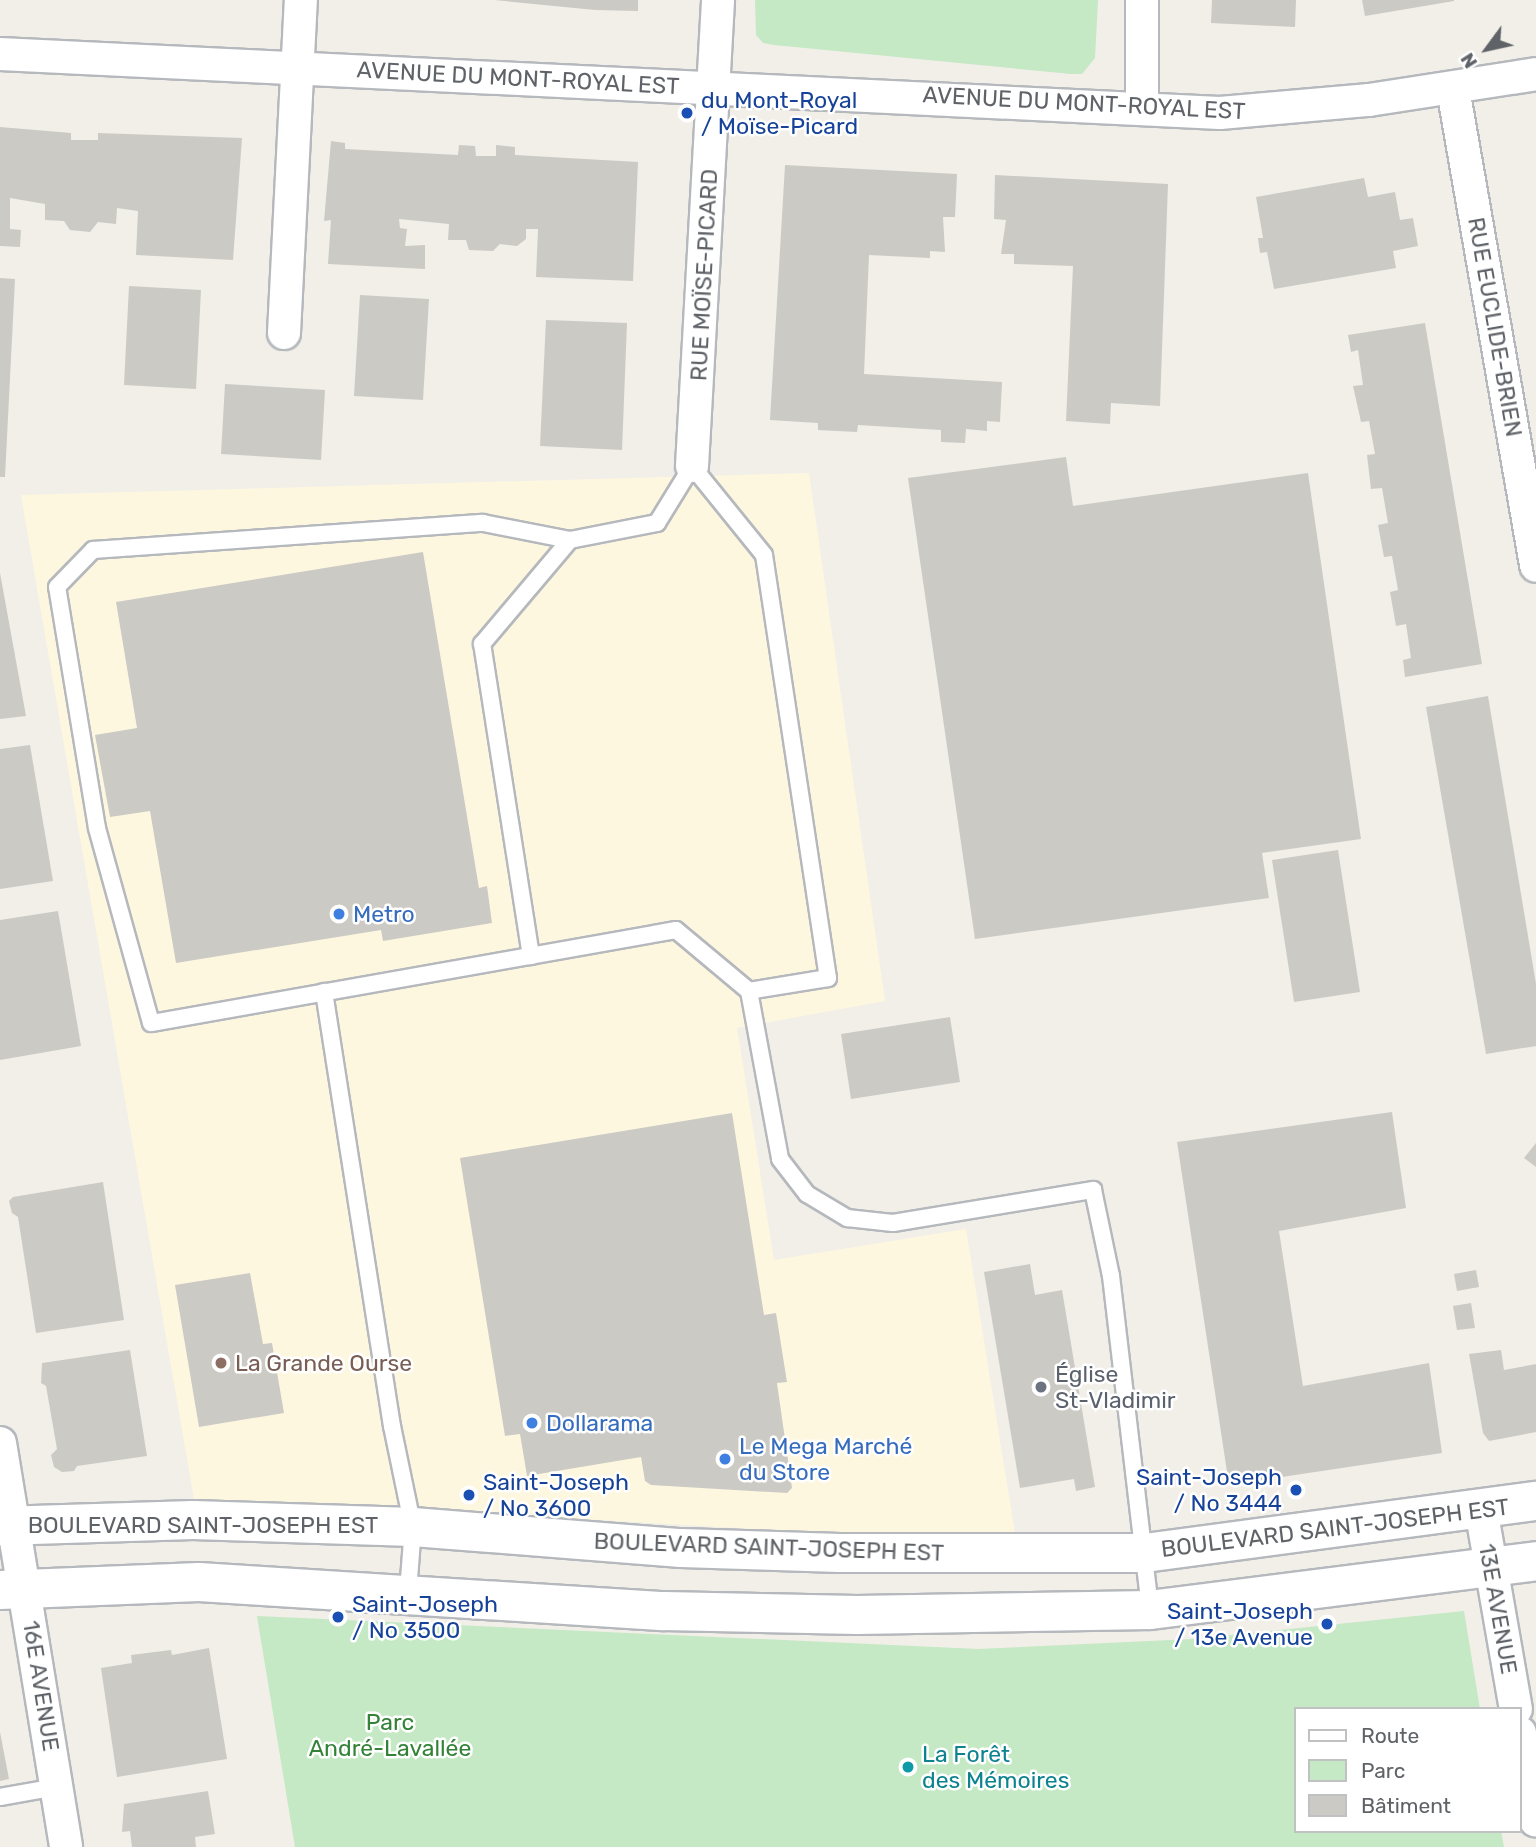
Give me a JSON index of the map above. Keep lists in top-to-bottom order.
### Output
{
  "streets": {
    "main road": ["BOULEVARD SAINT-JOSEPH EST"],
    "street": [
      "AVENUE DU MONT-ROYAL EST",
      "RUE MOÏSE-PICARD",
      "RUE EUCLIDE-BRIEN",
      "13E AVENUE",
      "16E AVENUE"
    ]
  },
  "crossings": [
    ["AVENUE DU MONT-ROYAL EST", "RUE MOÏSE-PICARD"],
    ["AVENUE DU MONT-ROYAL EST", "RUE EUCLIDE-BRIEN"],
    ["BOULEVARD SAINT-JOSEPH EST", "13E AVENUE"],
    ["BOULEVARD SAINT-JOSEPH EST", "16E AVENUE"]
  ],
  "parks": ["Parc André-Lavallée"],
  "places": [
    "du Mont-Royal / Moïse-Picard",
    "Metro",
    "La Grande Ourse",
    "Église St-Vladimir",
    "Dollarama",
    "Le Mega Marché du Store",
    "Saint-Joseph / No 3444",
    "Saint-Joseph / No 3600",
    "Saint-Joseph / No 3500",
    "Saint-Joseph / 13e Avenue",
    "La Forêt des Mémoires"
  ],
  "legend": ["Route", "Parc", "Bâtiment"],
  "north": "bottom left"
}
